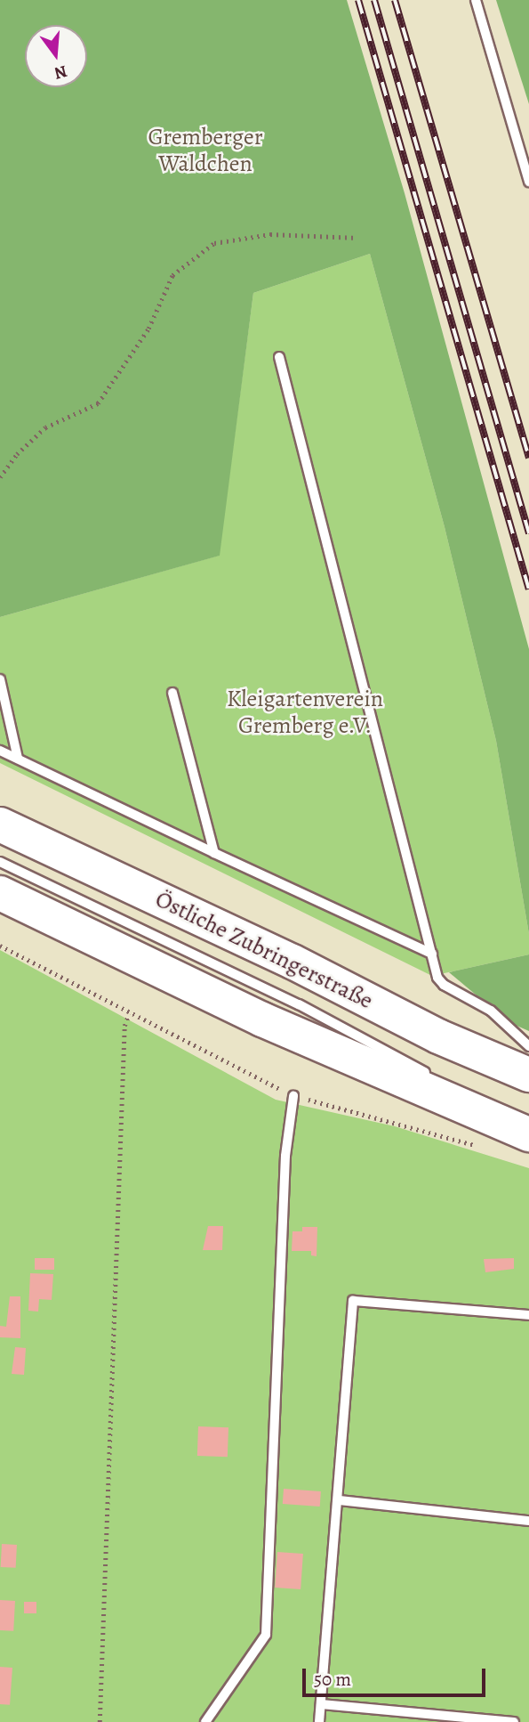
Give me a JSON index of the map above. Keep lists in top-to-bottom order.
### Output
{
  "streets": {
    "highway": ["Östliche Zubringerstraße"]
  },
  "parks": ["Gremberger Wäldchen", "Kleigartenverein Gremberg e.V."],
  "scale_bar": "50 m",
  "north": "bottom"
}
